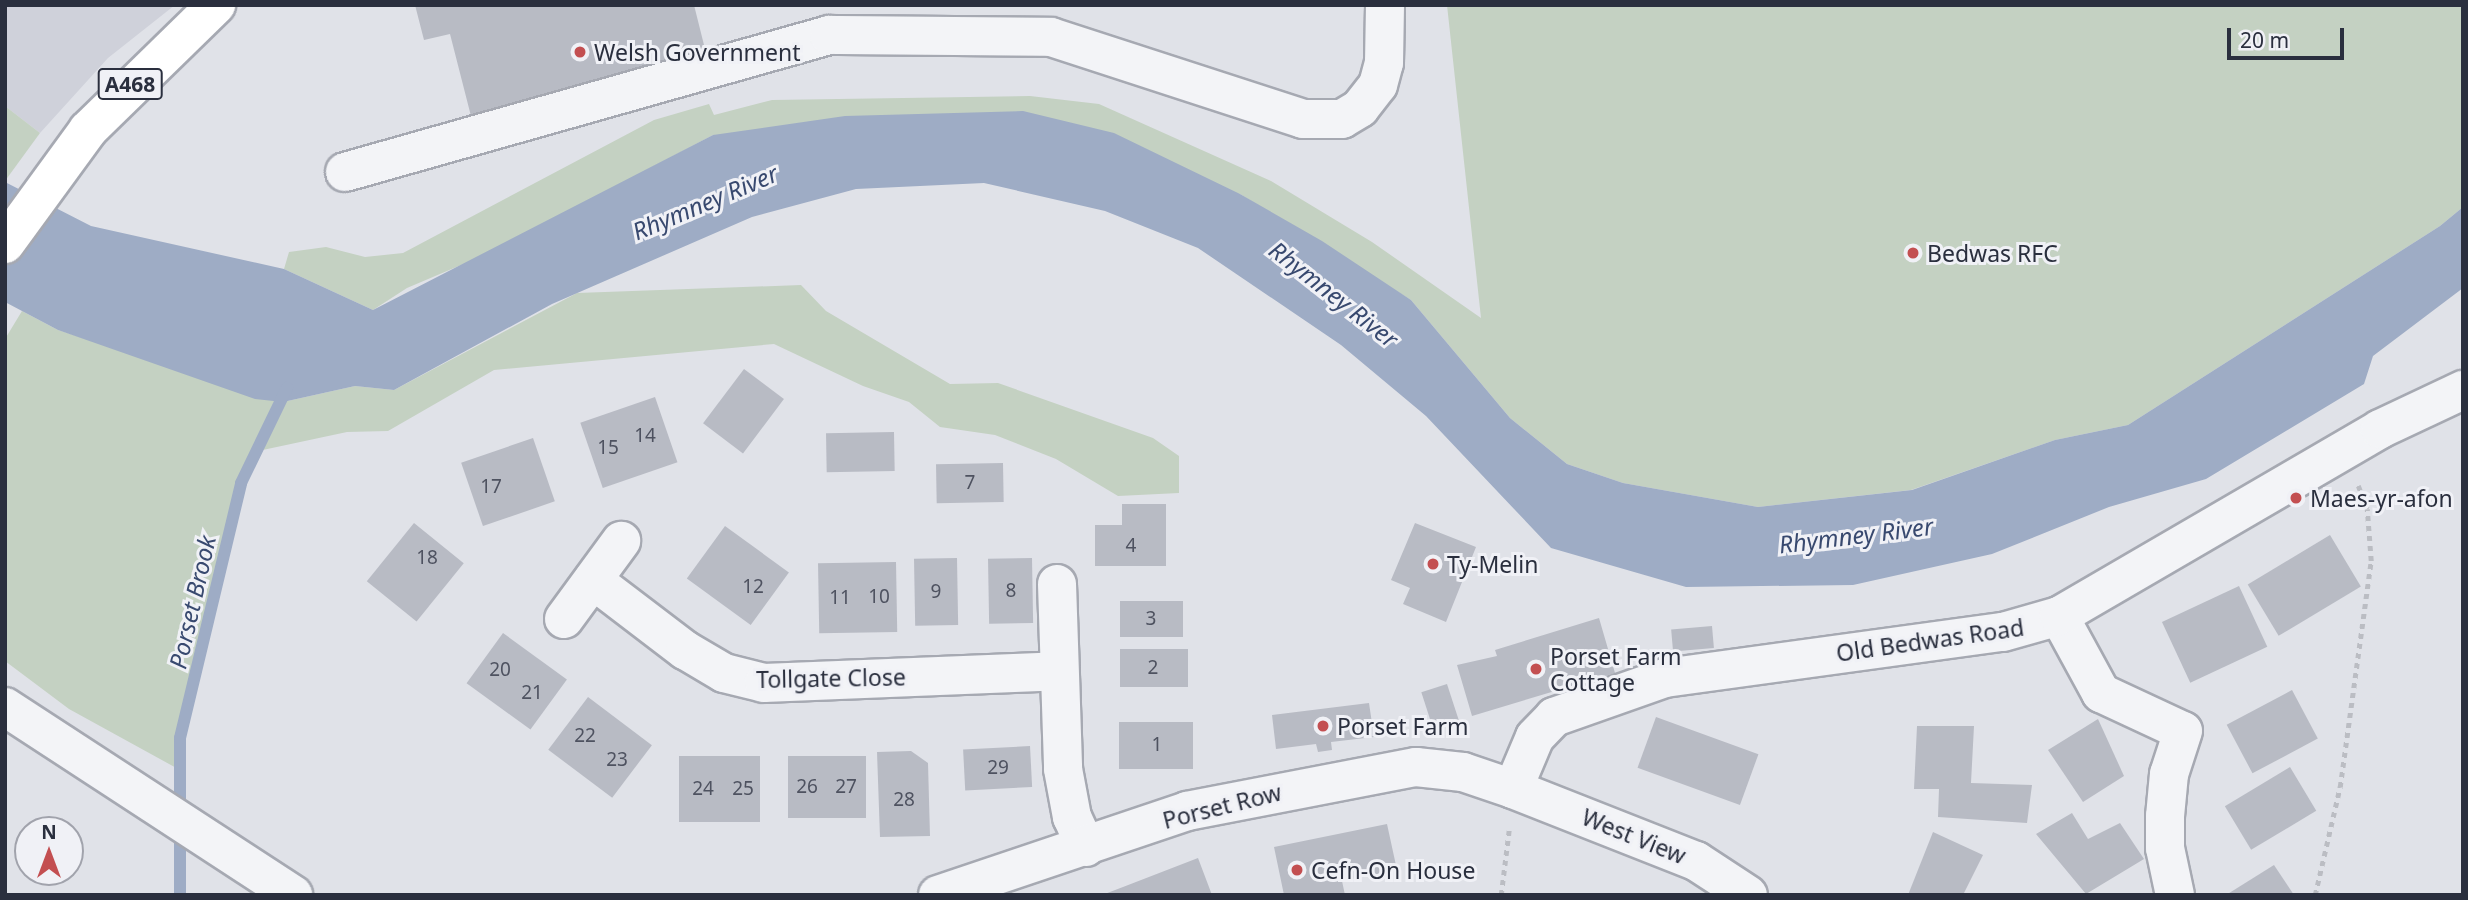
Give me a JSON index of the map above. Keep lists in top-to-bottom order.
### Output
{
  "streets": {
    "main road": ["A468"],
    "street": [
      "Old Bedwas Road",
      "Tollgate Close",
      "Porset Row",
      "West View"
    ]
  },
  "crossings": [
    ["Old Bedwas Road", "Porset Row"],
    ["Old Bedwas Road", "West View"],
    ["Porset Row", "West View"]
  ],
  "water": ["Rhymney River", "Porset Brook"],
  "places": [
    "Welsh Government",
    "Bedwas RFC",
    "Maes-yr-afon",
    "Ty-Melin",
    "Porset Farm Cottage",
    "Porset Farm",
    "Cefn-On House"
  ],
  "house_numbers": [
    "14",
    "15",
    "7",
    "17",
    "4",
    "18",
    "12",
    "8",
    "9",
    "10",
    "11",
    "3",
    "2",
    "20",
    "21",
    "22",
    "1",
    "23",
    "29",
    "26",
    "27",
    "24",
    "25",
    "28"
  ],
  "scale_bar": "20 m",
  "north": "top"
}
